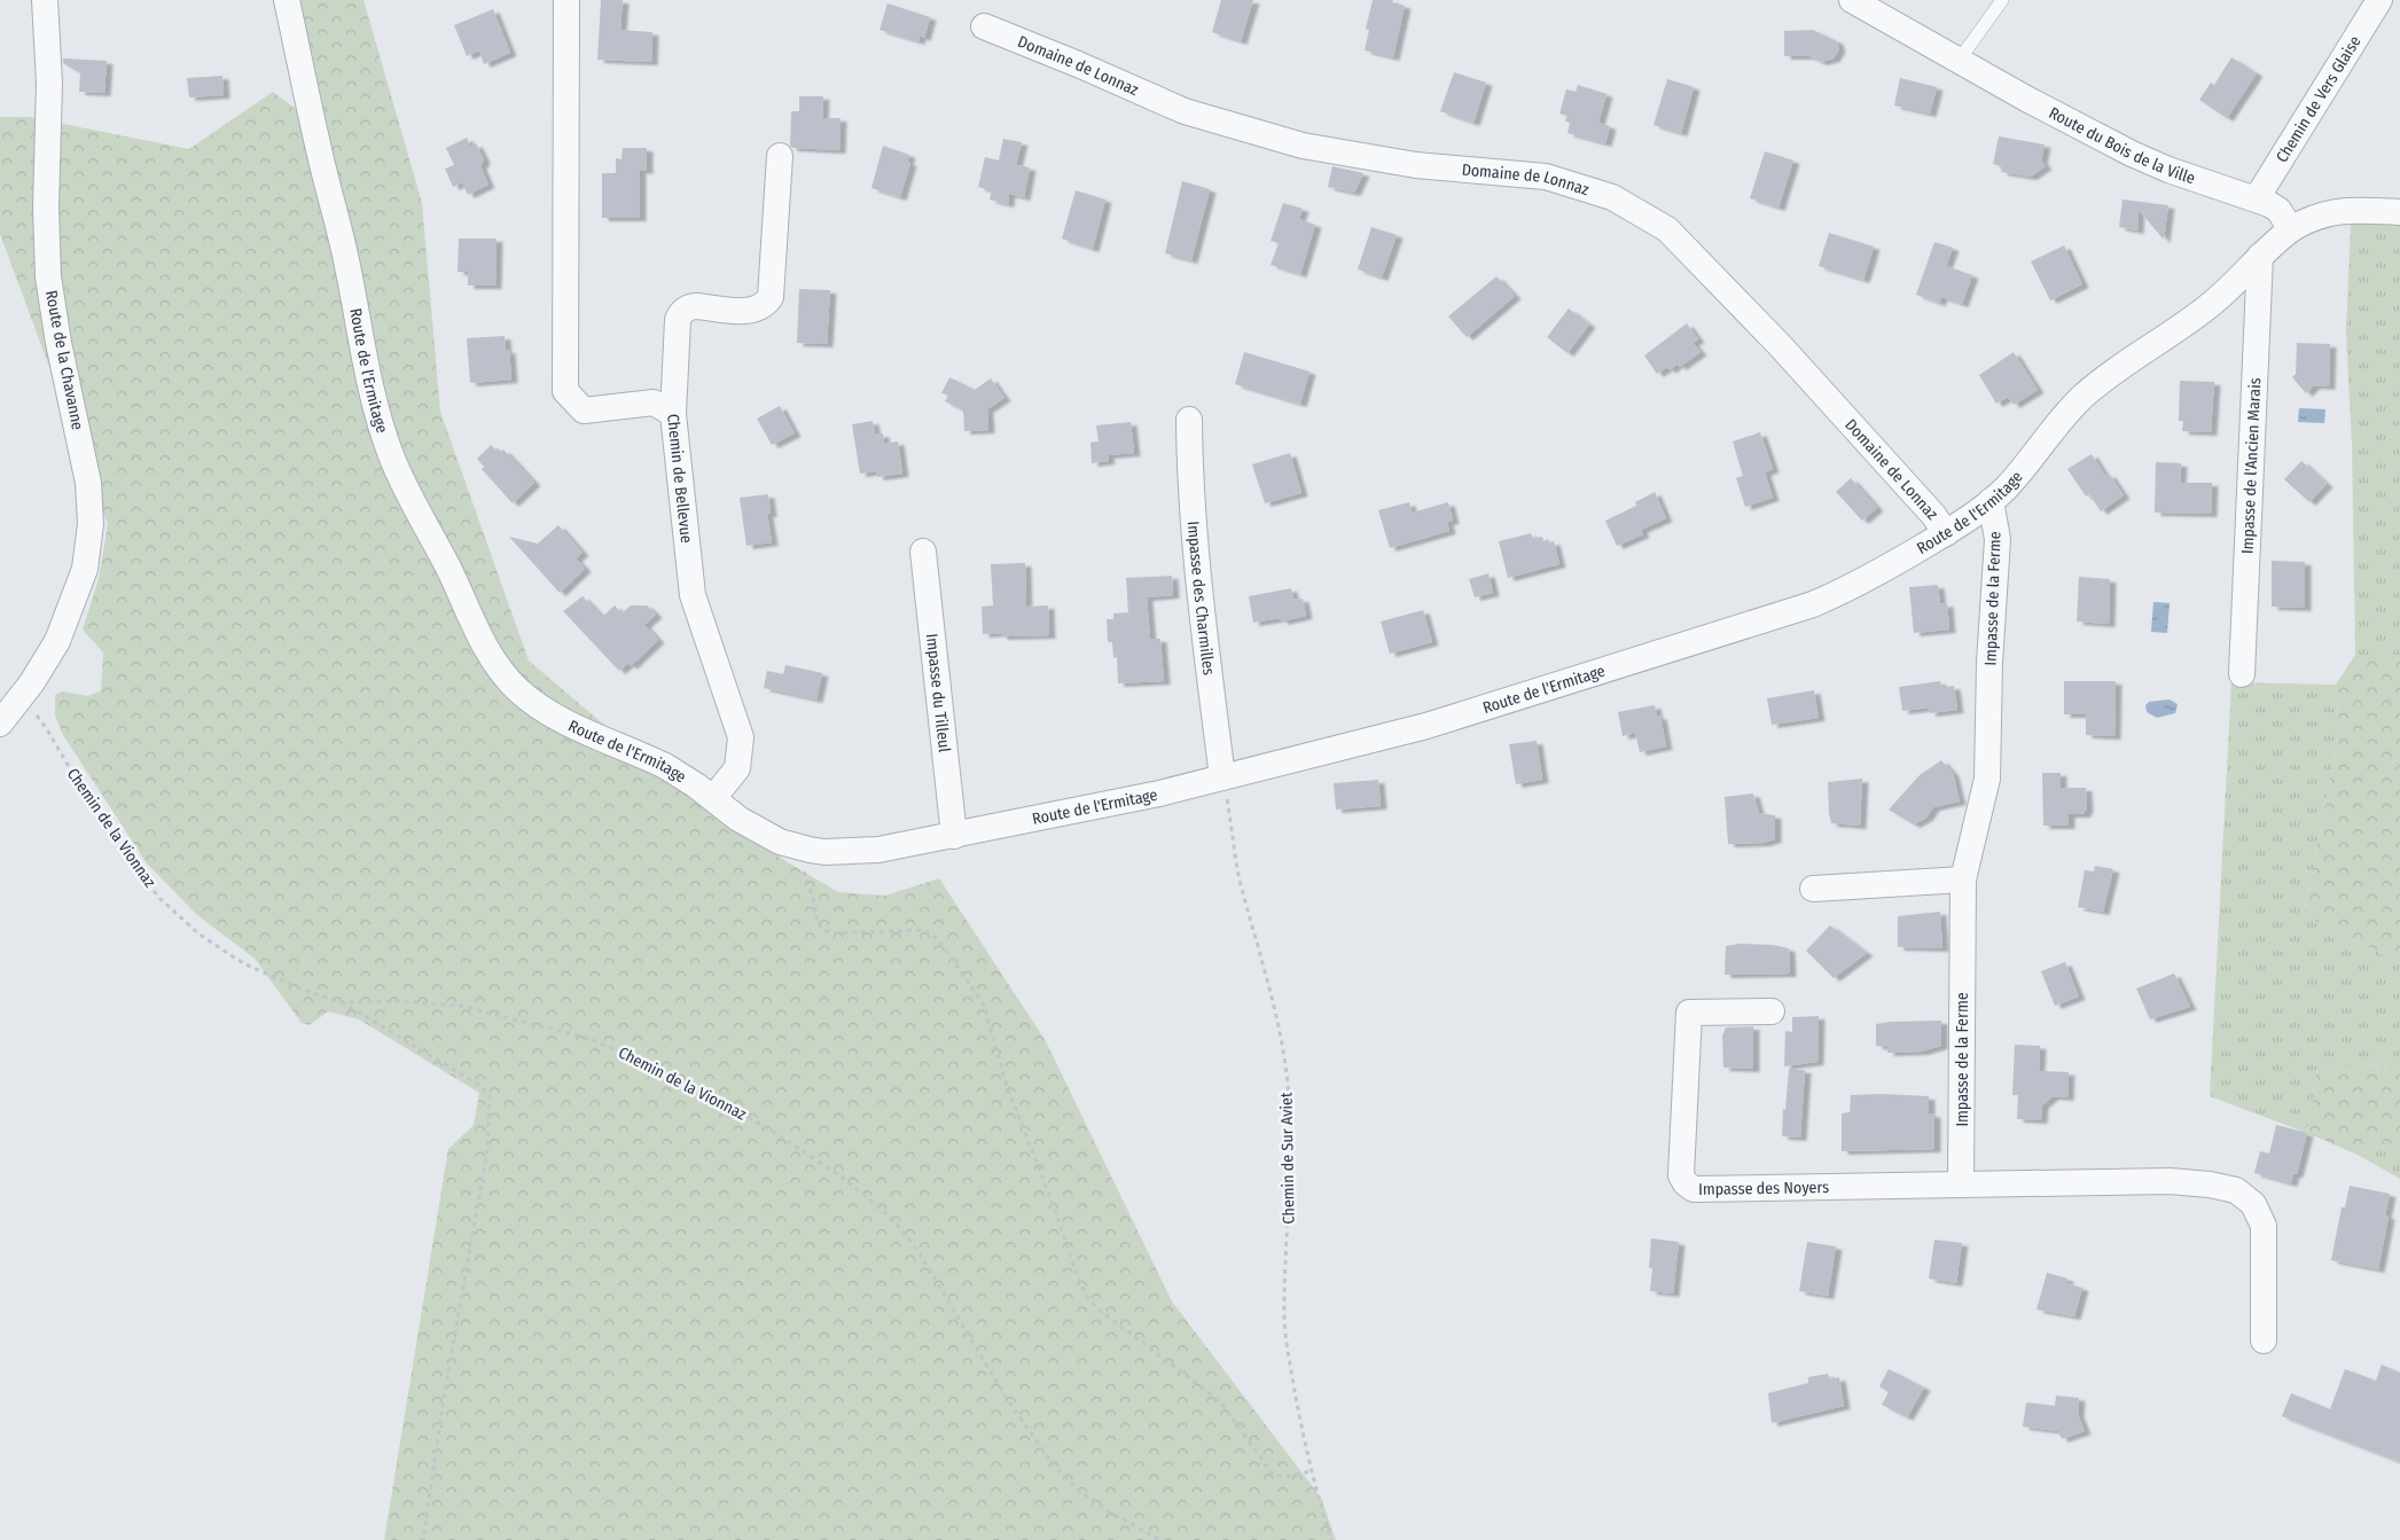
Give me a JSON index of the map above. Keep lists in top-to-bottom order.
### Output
{
  "streets": {
    "street": [
      "Domaine de Lonnaz",
      "Chemin de Vers Glaise",
      "Route du Bois de la Ville",
      "Route de la Chavanne",
      "Route de l'Ermitage",
      "Impasse de l'Ancien Marais",
      "Chemin de Bellevue",
      "Impasse des Charmilles",
      "Impasse de la Ferme",
      "Impasse des Noyers"
    ],
    "path": ["Chemin de la Vionnaz", "Chemin de Sur Aviet"]
  },
  "crossings": [
    ["Domaine de Lonnaz", "Route de l'Ermitage"],
    ["Chemin de Vers Glaise", "Route du Bois de la Ville"],
    ["Route du Bois de la Ville", "Route de l'Ermitage"],
    ["Route de la Chavanne", "Chemin de la Vionnaz"],
    ["Route de l'Ermitage", "Impasse de l'Ancien Marais"],
    ["Route de l'Ermitage", "Chemin de Bellevue"],
    ["Route de l'Ermitage", "Impasse des Charmilles"],
    ["Route de l'Ermitage", "Impasse de la Ferme"],
    ["Route de l'Ermitage", "Chemin de Sur Aviet"],
    ["Impasse des Charmilles", "Chemin de Sur Aviet"],
    ["Impasse de la Ferme", "Impasse des Noyers"]
  ]
}
